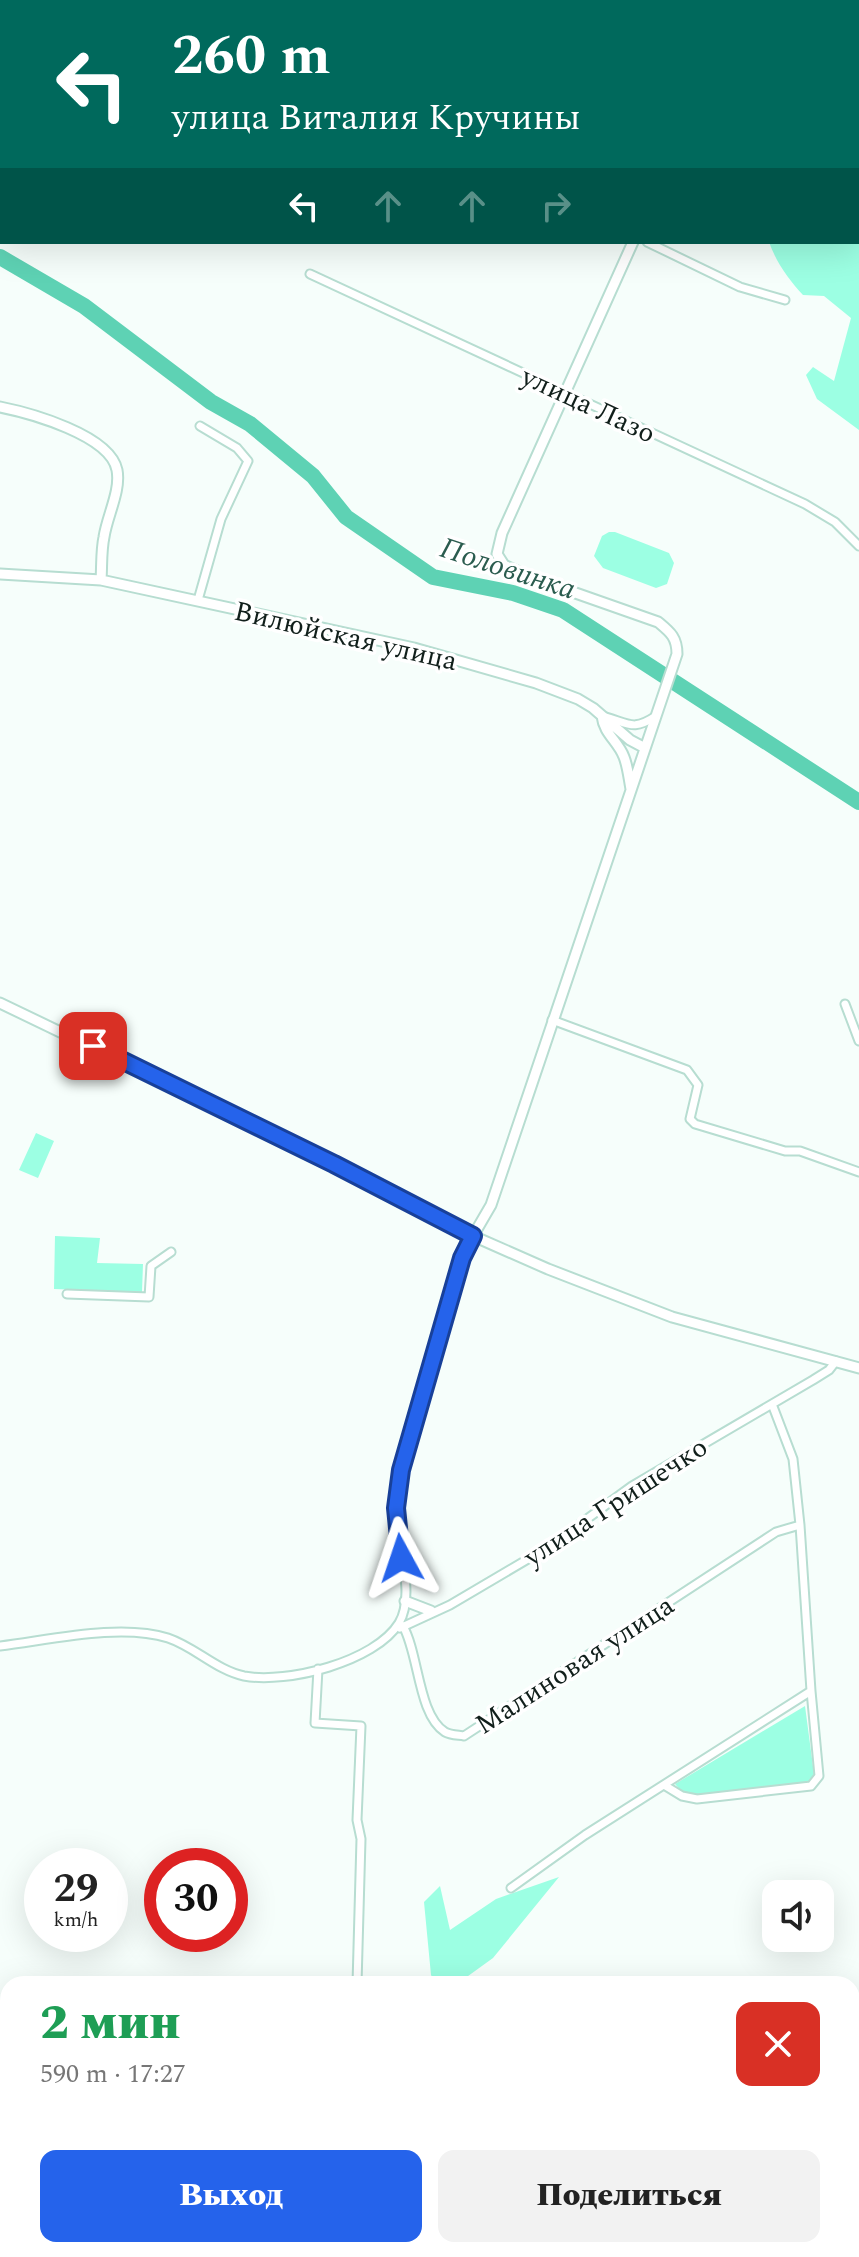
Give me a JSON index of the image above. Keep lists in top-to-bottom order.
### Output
{
  "streets": {
    "street": [
      "улица Лазо",
      "Вилюйская улица",
      "улица Гришечко",
      "Малиновая улица"
    ]
  },
  "crossings": [
    ["улица Гришечко", "Малиновая улица"]
  ],
  "water": ["Половинка"],
  "page": {
    "turn": ["260 m", "улица Виталия Кручины"],
    "speed": "29 km/h",
    "limit": "30",
    "heading": ["2 мин", "590 m · 17:27"],
    "buttons": ["Выход", "Поделиться"]
  }
}
